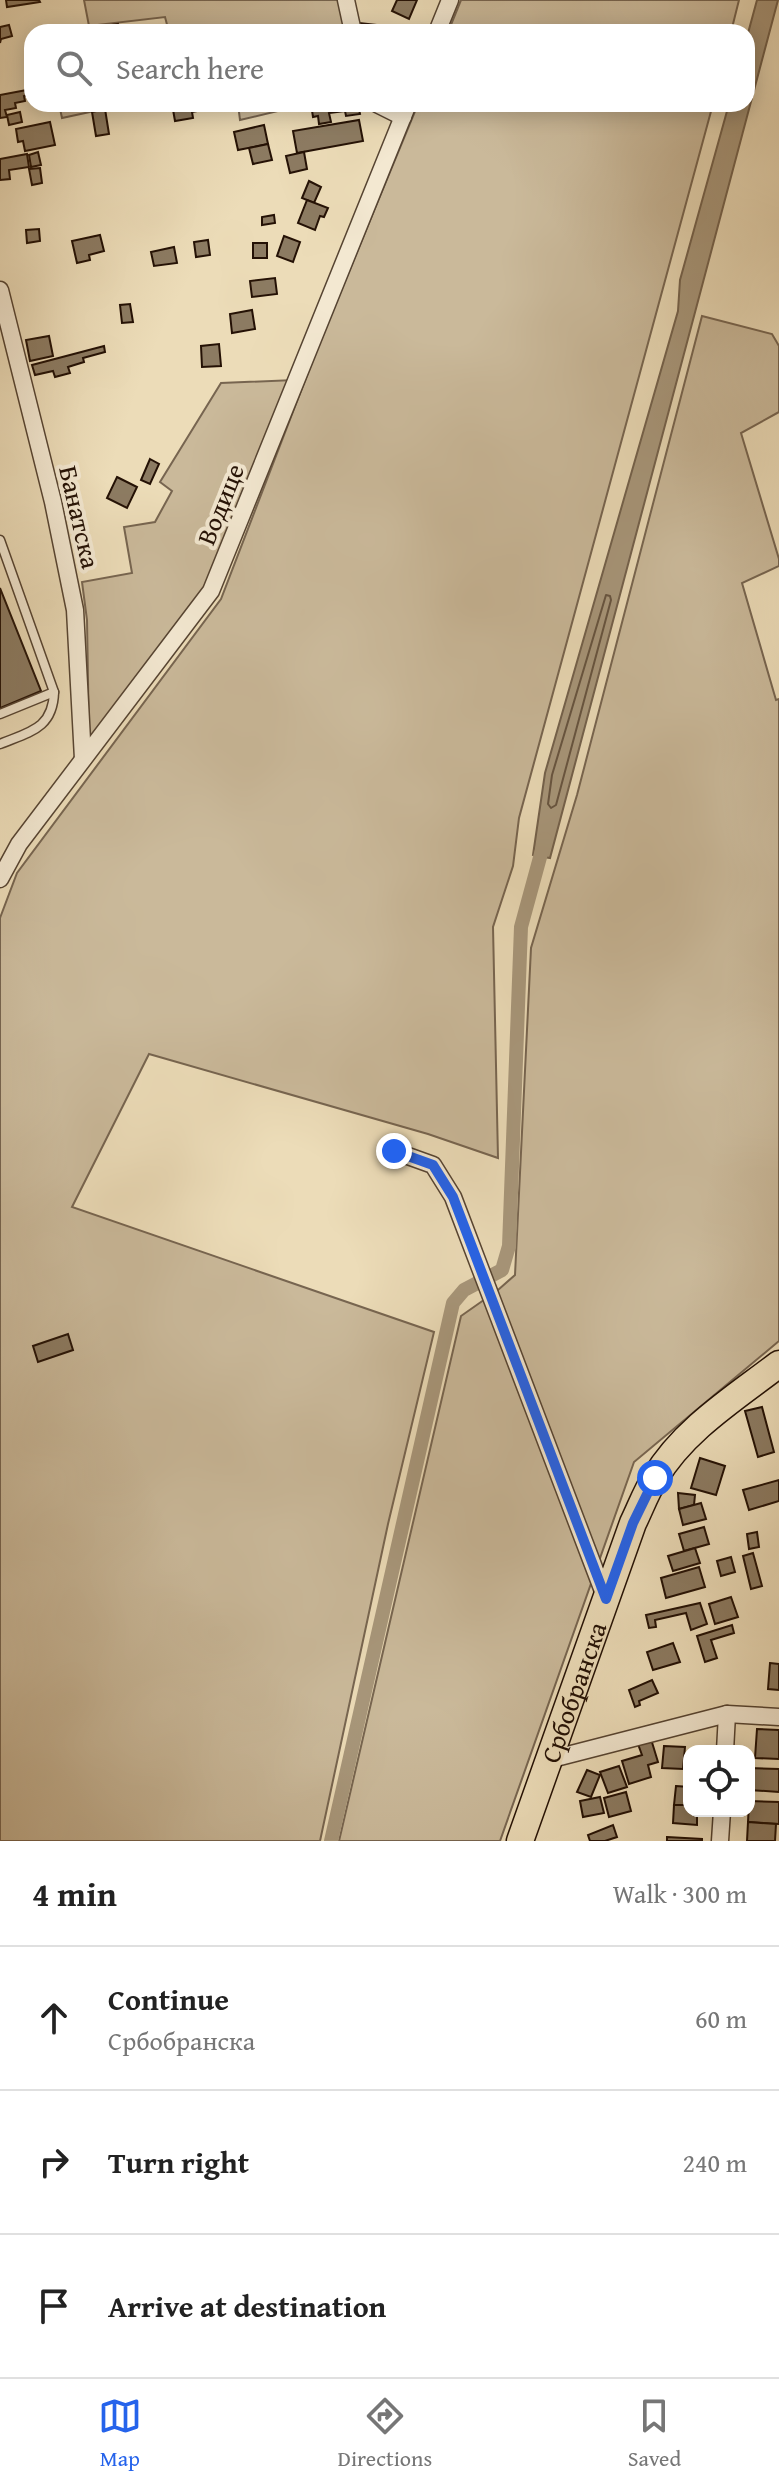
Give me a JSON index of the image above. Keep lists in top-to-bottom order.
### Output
{
  "streets": {
    "main road": ["Србобранска"],
    "street": ["Водице", "Банатска"]
  },
  "crossings": [
    ["Водице", "Банатска"]
  ],
  "page": {
    "search": "Search here",
    "heading": ["4 min", "Walk · 300 m"],
    "list": [
      ["Continue", "Србобранска", "60 m"],
      ["Turn right", "240 m"],
      "Arrive at destination"
    ],
    "nav": ["Map", "Directions", "Saved"]
  }
}
